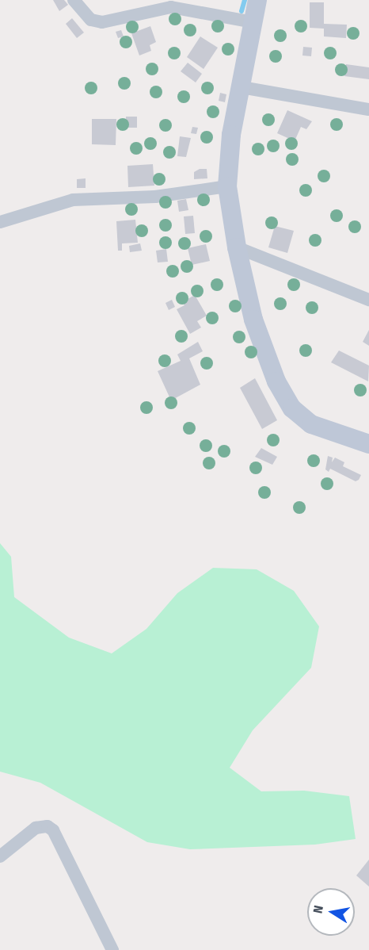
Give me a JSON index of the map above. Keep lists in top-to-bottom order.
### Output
{
  "north": "left"
}
